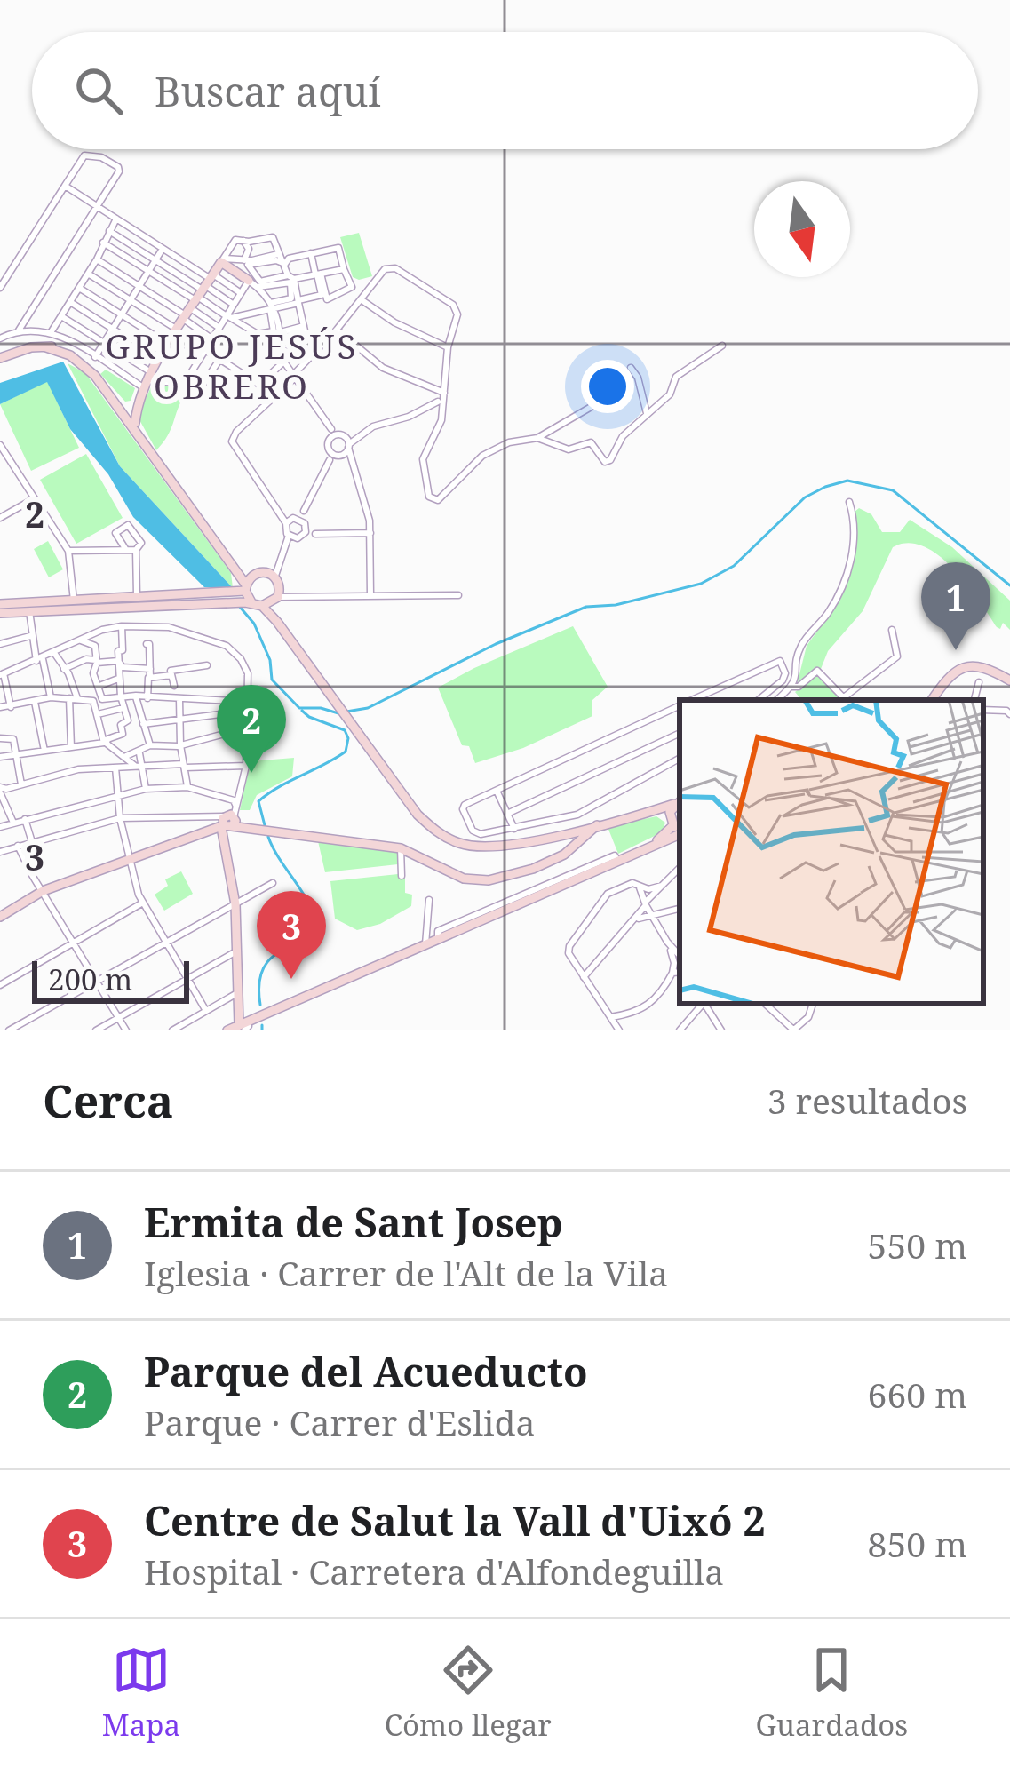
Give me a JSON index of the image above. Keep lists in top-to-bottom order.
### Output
{
  "districts": ["GRUPO JESÚS OBRERO"],
  "scale_bar": "200 m",
  "north": "bottom",
  "page": {
    "search": "Buscar aquí",
    "pins": ["1", "2", "3"],
    "scale": "200 m",
    "heading": ["Cerca", "3 resultados"],
    "list": [
      {
        "mark": "1",
        "name": "Ermita de Sant Josep",
        "note": "Iglesia · Carrer de l'Alt de la Vila",
        "value": "550 m"
      },
      {
        "mark": "2",
        "name": "Parque del Acueducto",
        "note": "Parque · Carrer d'Eslida",
        "value": "660 m"
      },
      {
        "mark": "3",
        "name": "Centre de Salut la Vall d'Uixó 2",
        "note": "Hospital · Carretera d'Alfondeguilla",
        "value": "850 m"
      }
    ],
    "nav": ["Mapa", "Cómo llegar", "Guardados"]
  },
  "grid": {
    "rows": ["2", "3"]
  }
}
